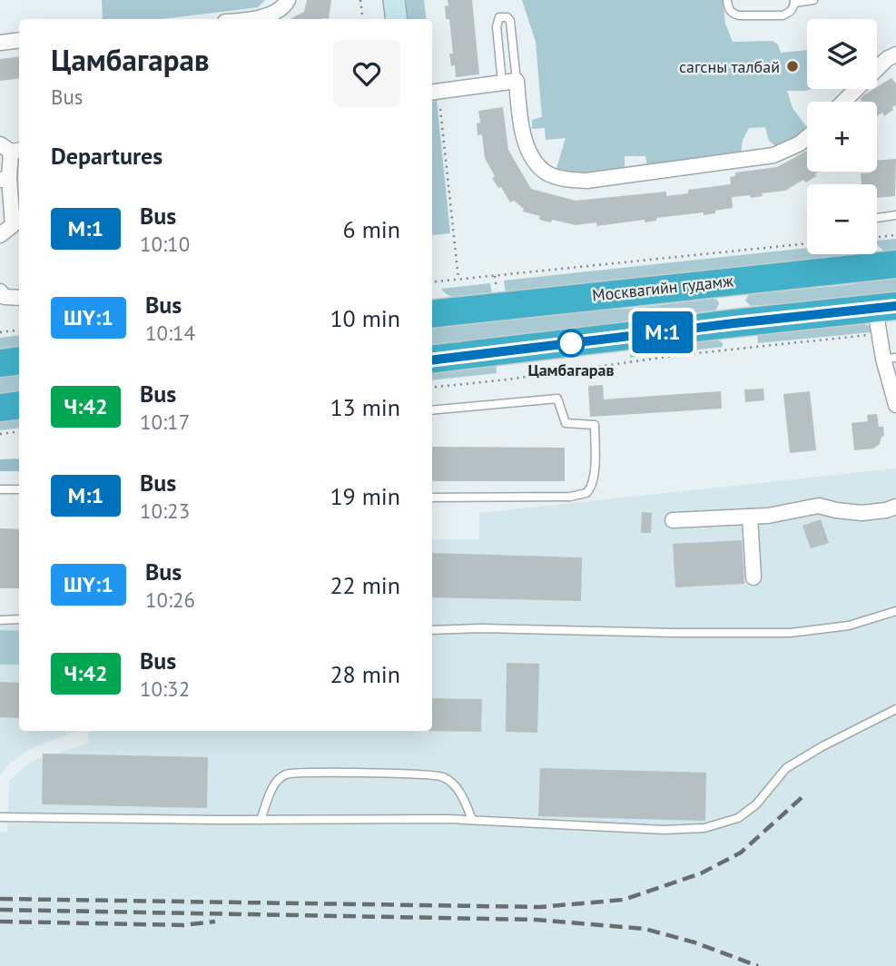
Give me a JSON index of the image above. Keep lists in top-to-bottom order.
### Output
{
  "streets": {
    "highway": ["Москвагийн гудамж"]
  },
  "places": ["сагсны талбай", "Цамбагарав"],
  "lines": ["bus line М:1"],
  "page": {
    "on_map": "М:1",
    "map_buttons": ["+", "−"],
    "heading": [
      ["Цамбагарав", "Bus"],
      "Departures"
    ],
    "list": [
      {
        "mark": "М:1",
        "name": "Bus",
        "note": "10:10",
        "value": "6 min"
      },
      {
        "mark": "ШҮ:1",
        "name": "Bus",
        "note": "10:14",
        "value": "10 min"
      },
      {
        "mark": "Ч:42",
        "name": "Bus",
        "note": "10:17",
        "value": "13 min"
      },
      {
        "mark": "М:1",
        "name": "Bus",
        "note": "10:23",
        "value": "19 min"
      },
      {
        "mark": "ШҮ:1",
        "name": "Bus",
        "note": "10:26",
        "value": "22 min"
      },
      {
        "mark": "Ч:42",
        "name": "Bus",
        "note": "10:32",
        "value": "28 min"
      }
    ]
  }
}
